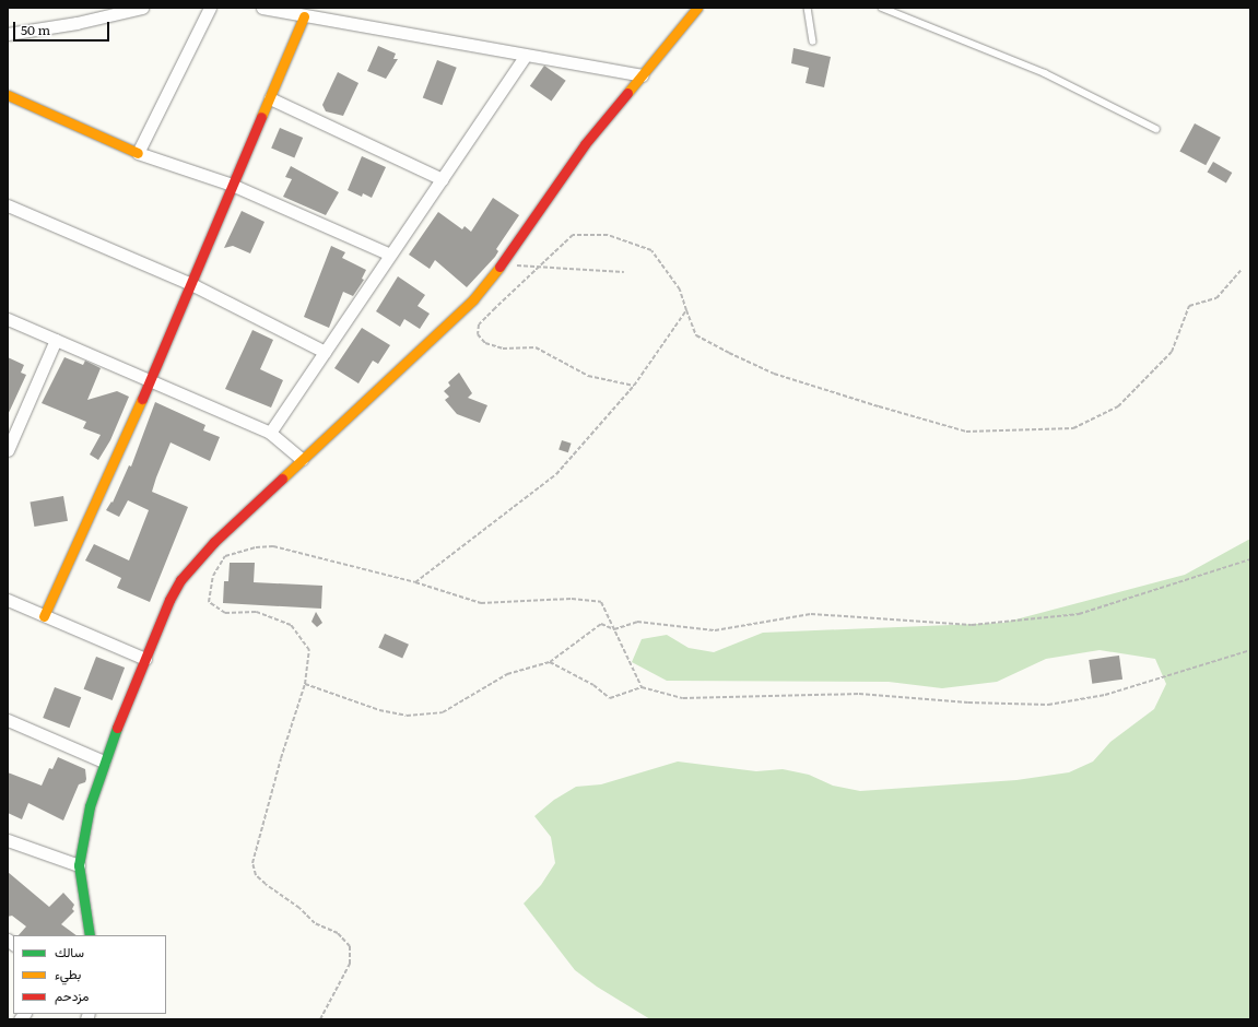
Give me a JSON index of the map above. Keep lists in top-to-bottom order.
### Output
{
  "legend": ["سالك", "بطيء", "مزدحم"],
  "scale_bar": "50 m"
}
